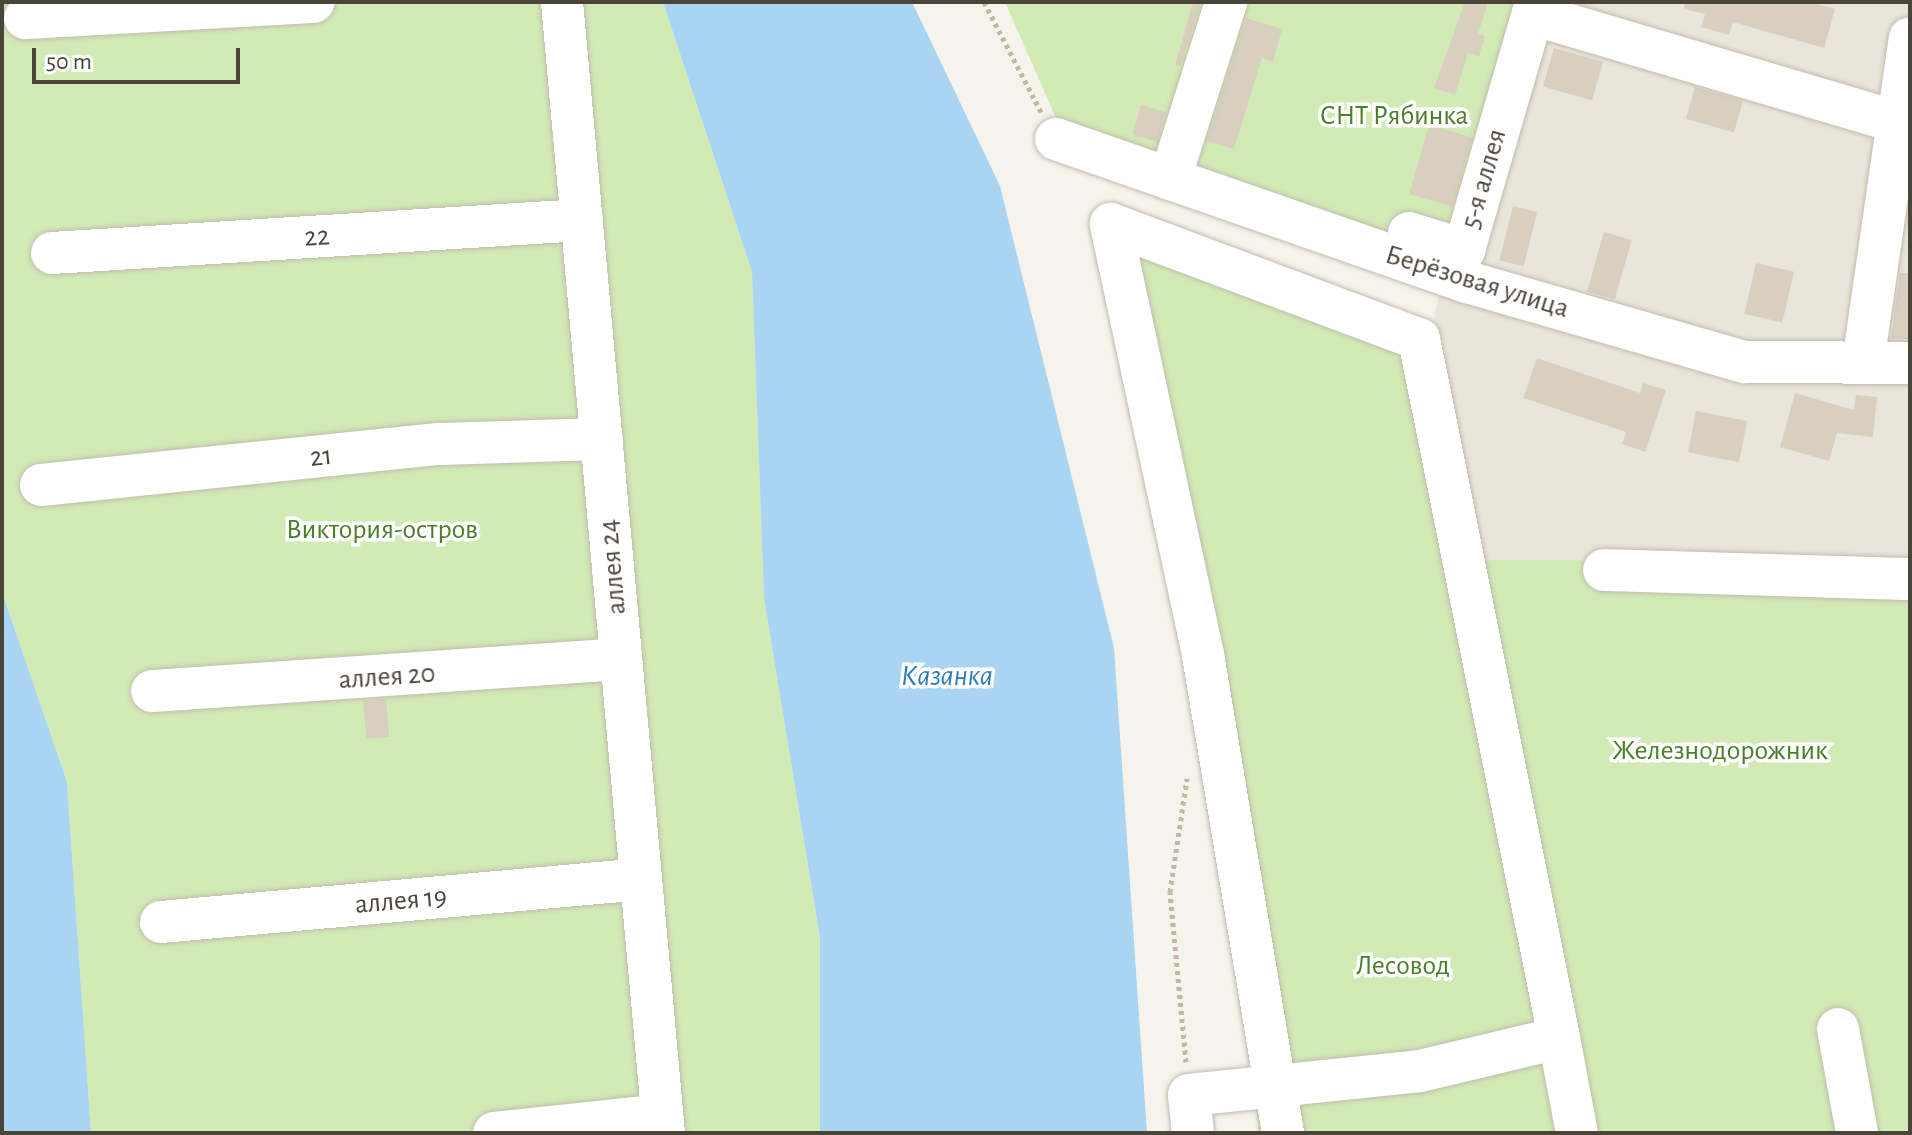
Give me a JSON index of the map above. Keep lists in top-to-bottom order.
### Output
{
  "streets": {
    "street": [
      "5-я аллея",
      "22",
      "Берёзовая улица",
      "21",
      "аллея 24",
      "аллея 20",
      "аллея 19"
    ]
  },
  "crossings": [
    ["5-я аллея", "Берёзовая улица"],
    ["22", "аллея 24"],
    ["21", "аллея 24"],
    ["аллея 24", "аллея 20"],
    ["аллея 24", "аллея 19"]
  ],
  "water": ["Казанка"],
  "parks": [
    "СНТ Рябинка",
    "Виктория-остров",
    "Железнодорожник",
    "Лесовод"
  ],
  "scale_bar": "50 m"
}
